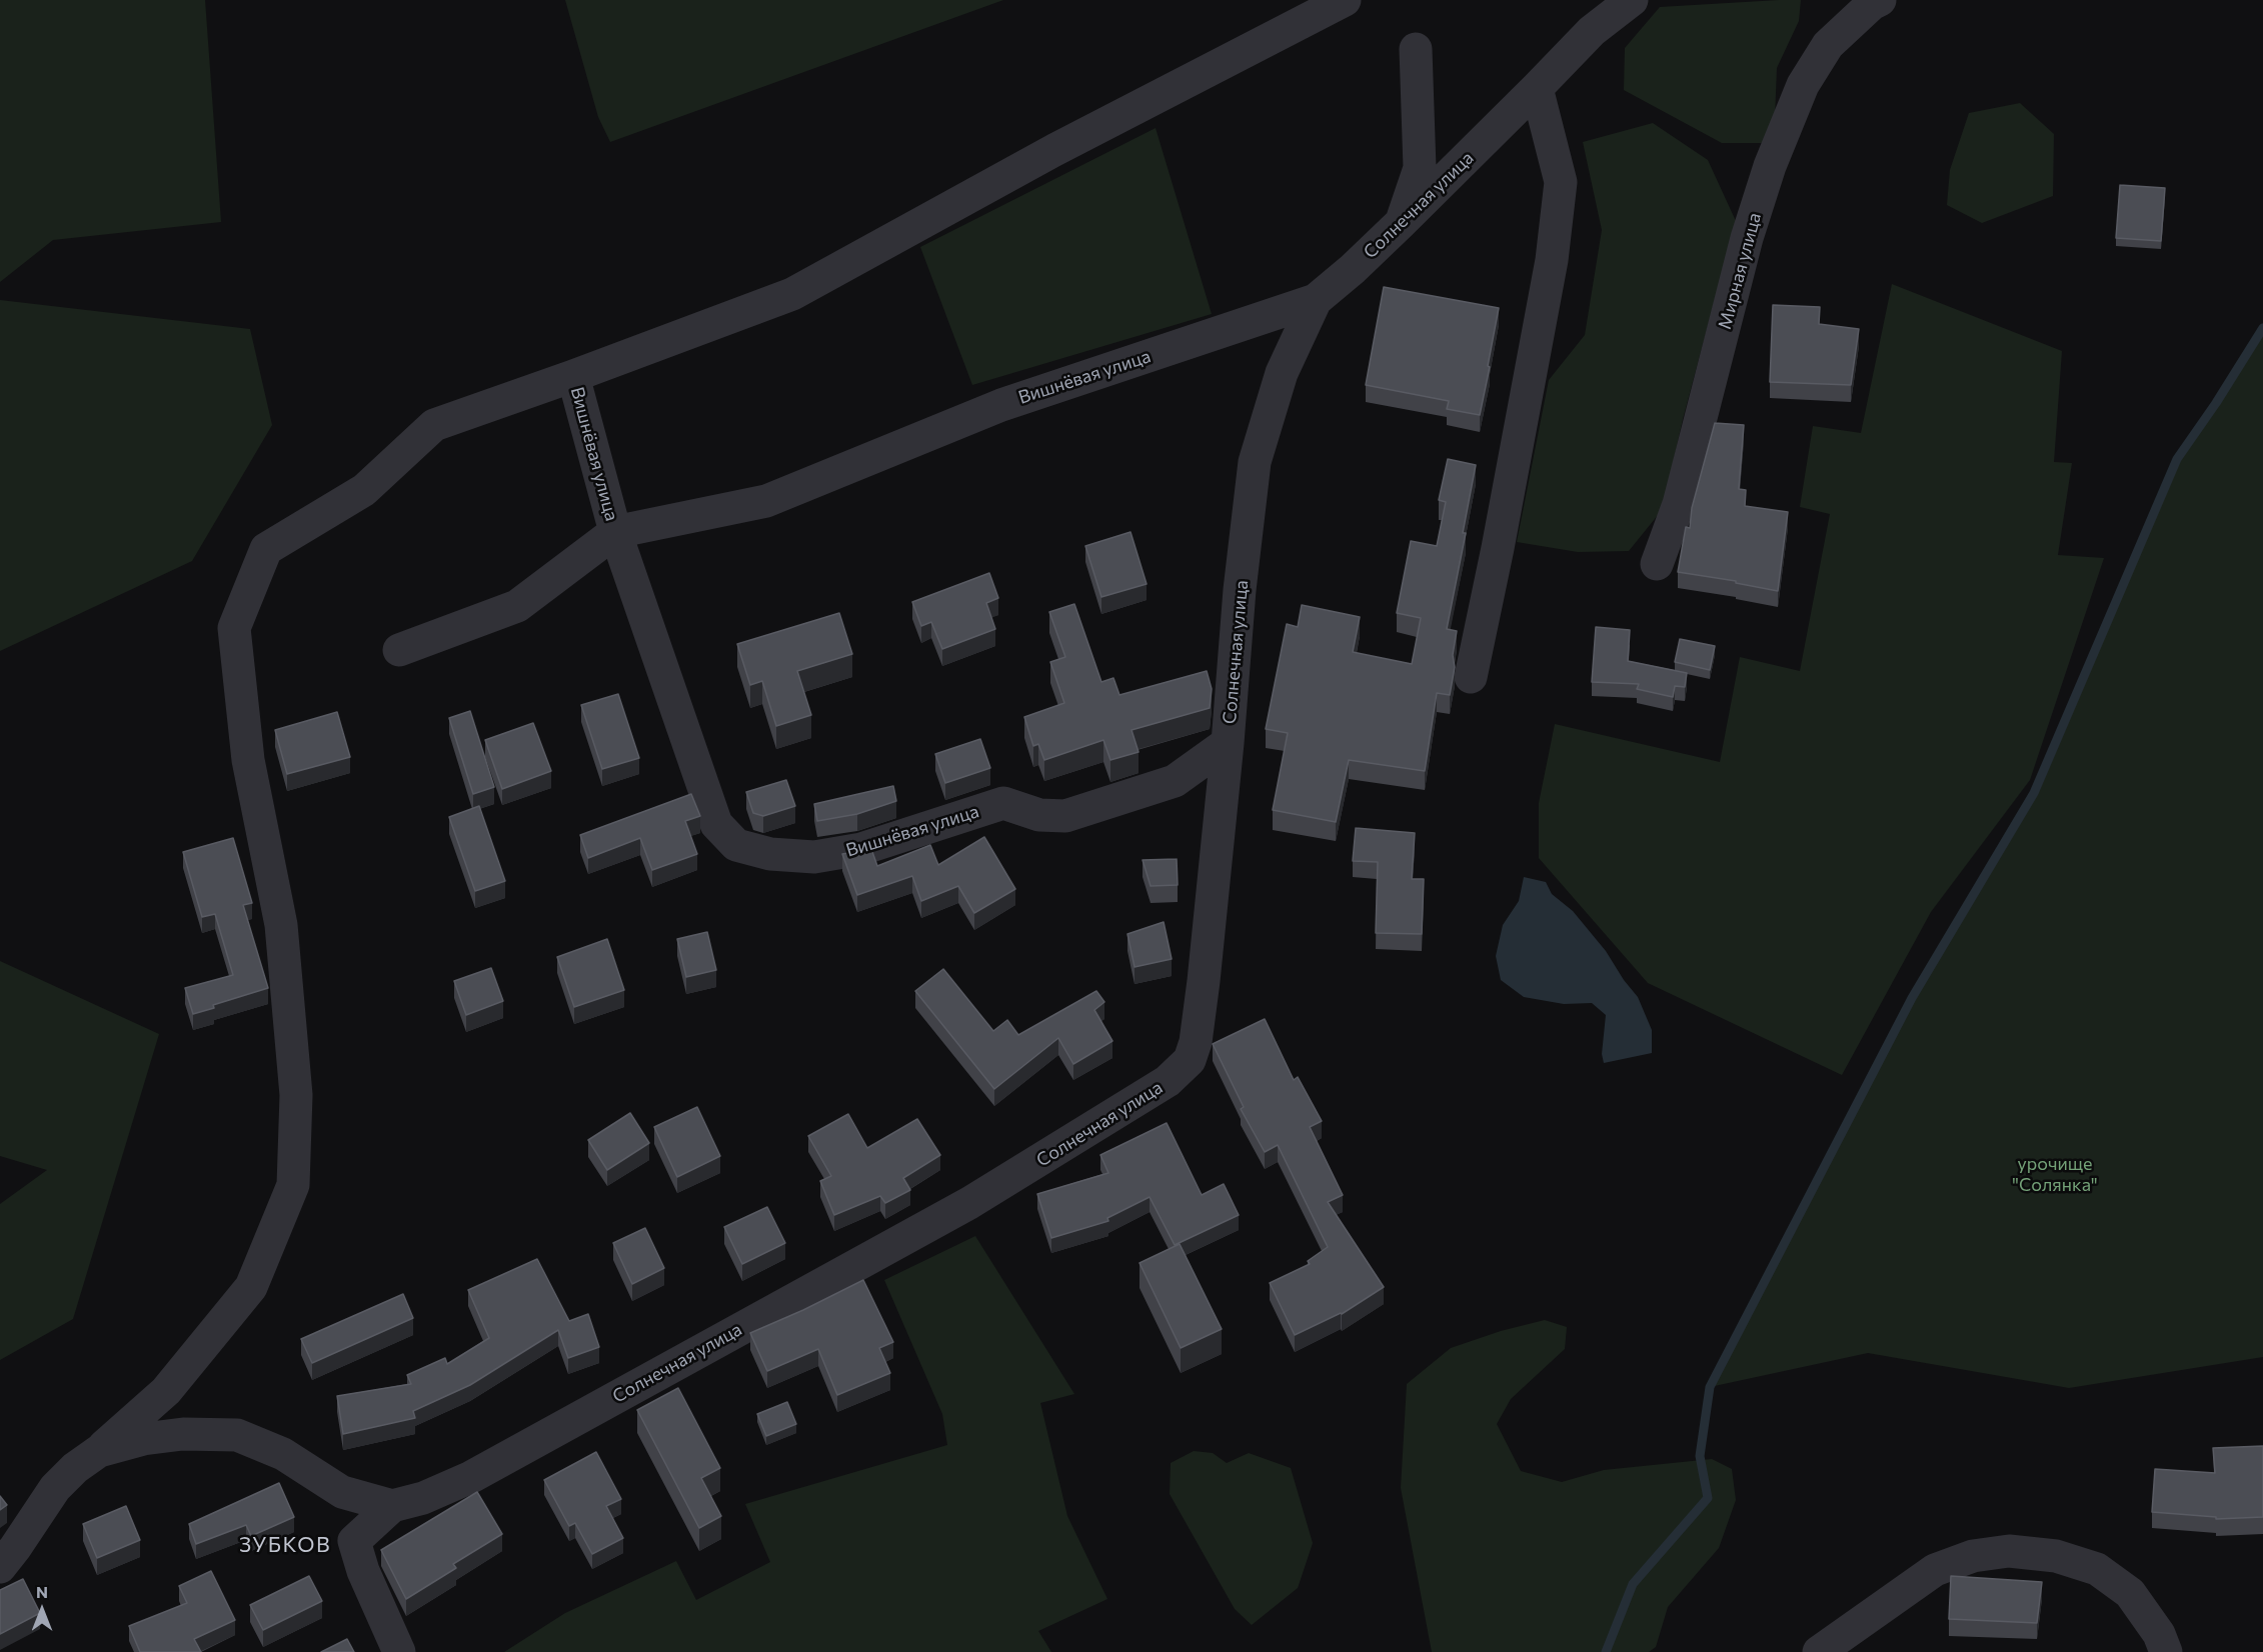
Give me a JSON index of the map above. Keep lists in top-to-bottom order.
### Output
{
  "streets": {
    "street": ["Солнечная улица", "Мирная улица", "Вишнёвая улица"]
  },
  "crossings": [
    ["Солнечная улица", "Вишнёвая улица"]
  ],
  "districts": ["ЗУБКОВ"],
  "parks": ["урочище \"Солянка\""],
  "north": "top"
}
